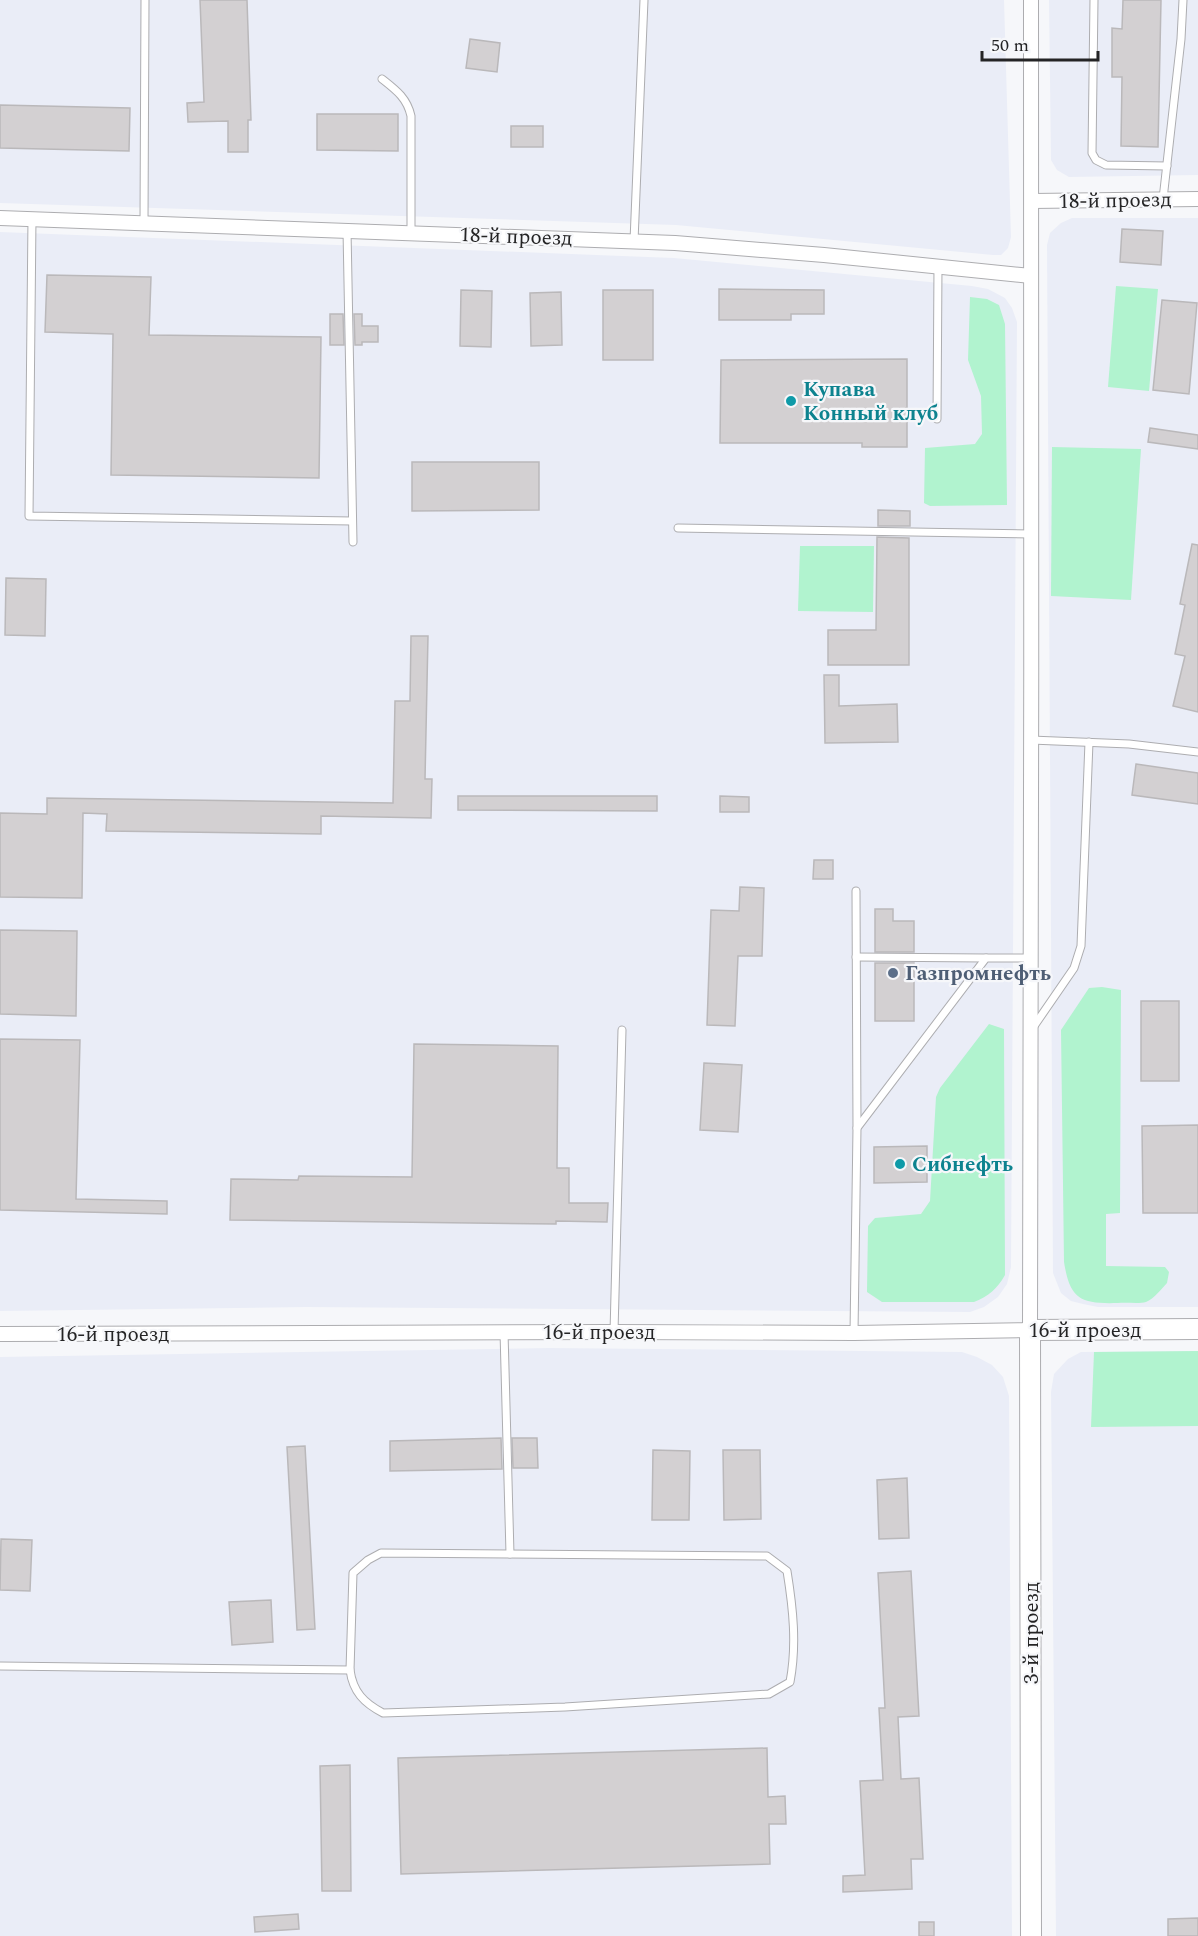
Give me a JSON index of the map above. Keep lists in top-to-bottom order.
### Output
{
  "streets": {
    "street": ["18-й проезд", "16-й проезд", "3-й проезд"]
  },
  "crossings": [
    ["16-й проезд", "3-й проезд"]
  ],
  "places": ["Купава Конный клуб", "Газпромнефть", "Сибнефть"],
  "scale_bar": "50 m"
}
